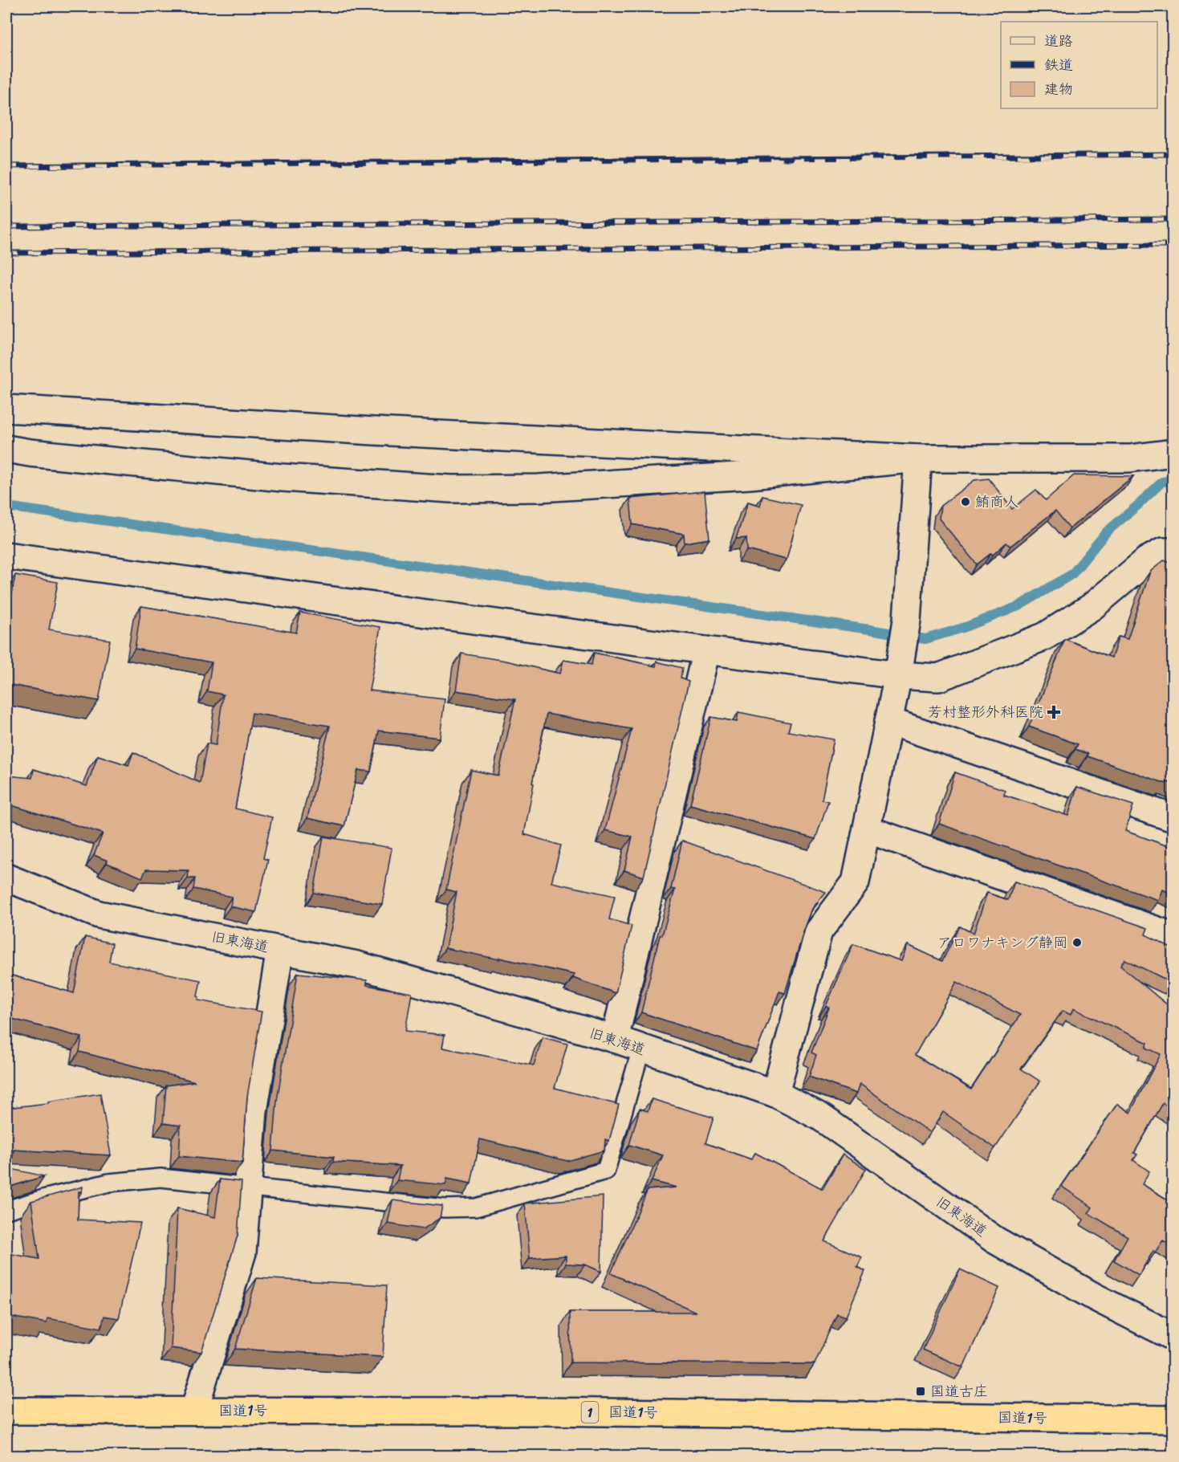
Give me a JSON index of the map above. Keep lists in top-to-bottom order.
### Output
{
  "streets": {
    "highway": ["国道1号", "1"],
    "street": ["旧東海道"]
  },
  "places": {
    "other": ["鮪商人", "アロワナキング静岡"],
    "health": ["芳村整形外科医院"],
    "transit": ["国道古庄"]
  },
  "legend": ["道路", "鉄道", "建物"]
}
